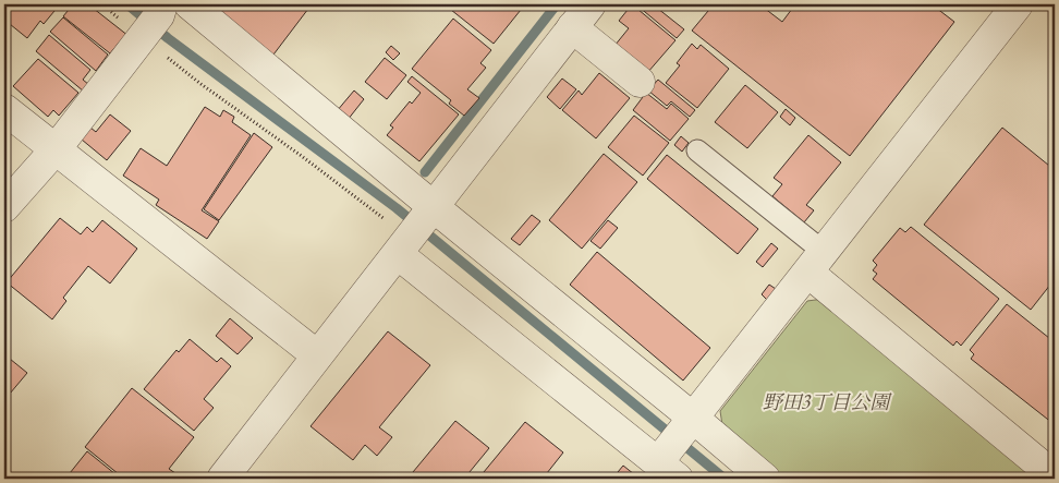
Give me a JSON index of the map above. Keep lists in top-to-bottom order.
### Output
{
  "parks": ["野田3丁目公園"]
}
